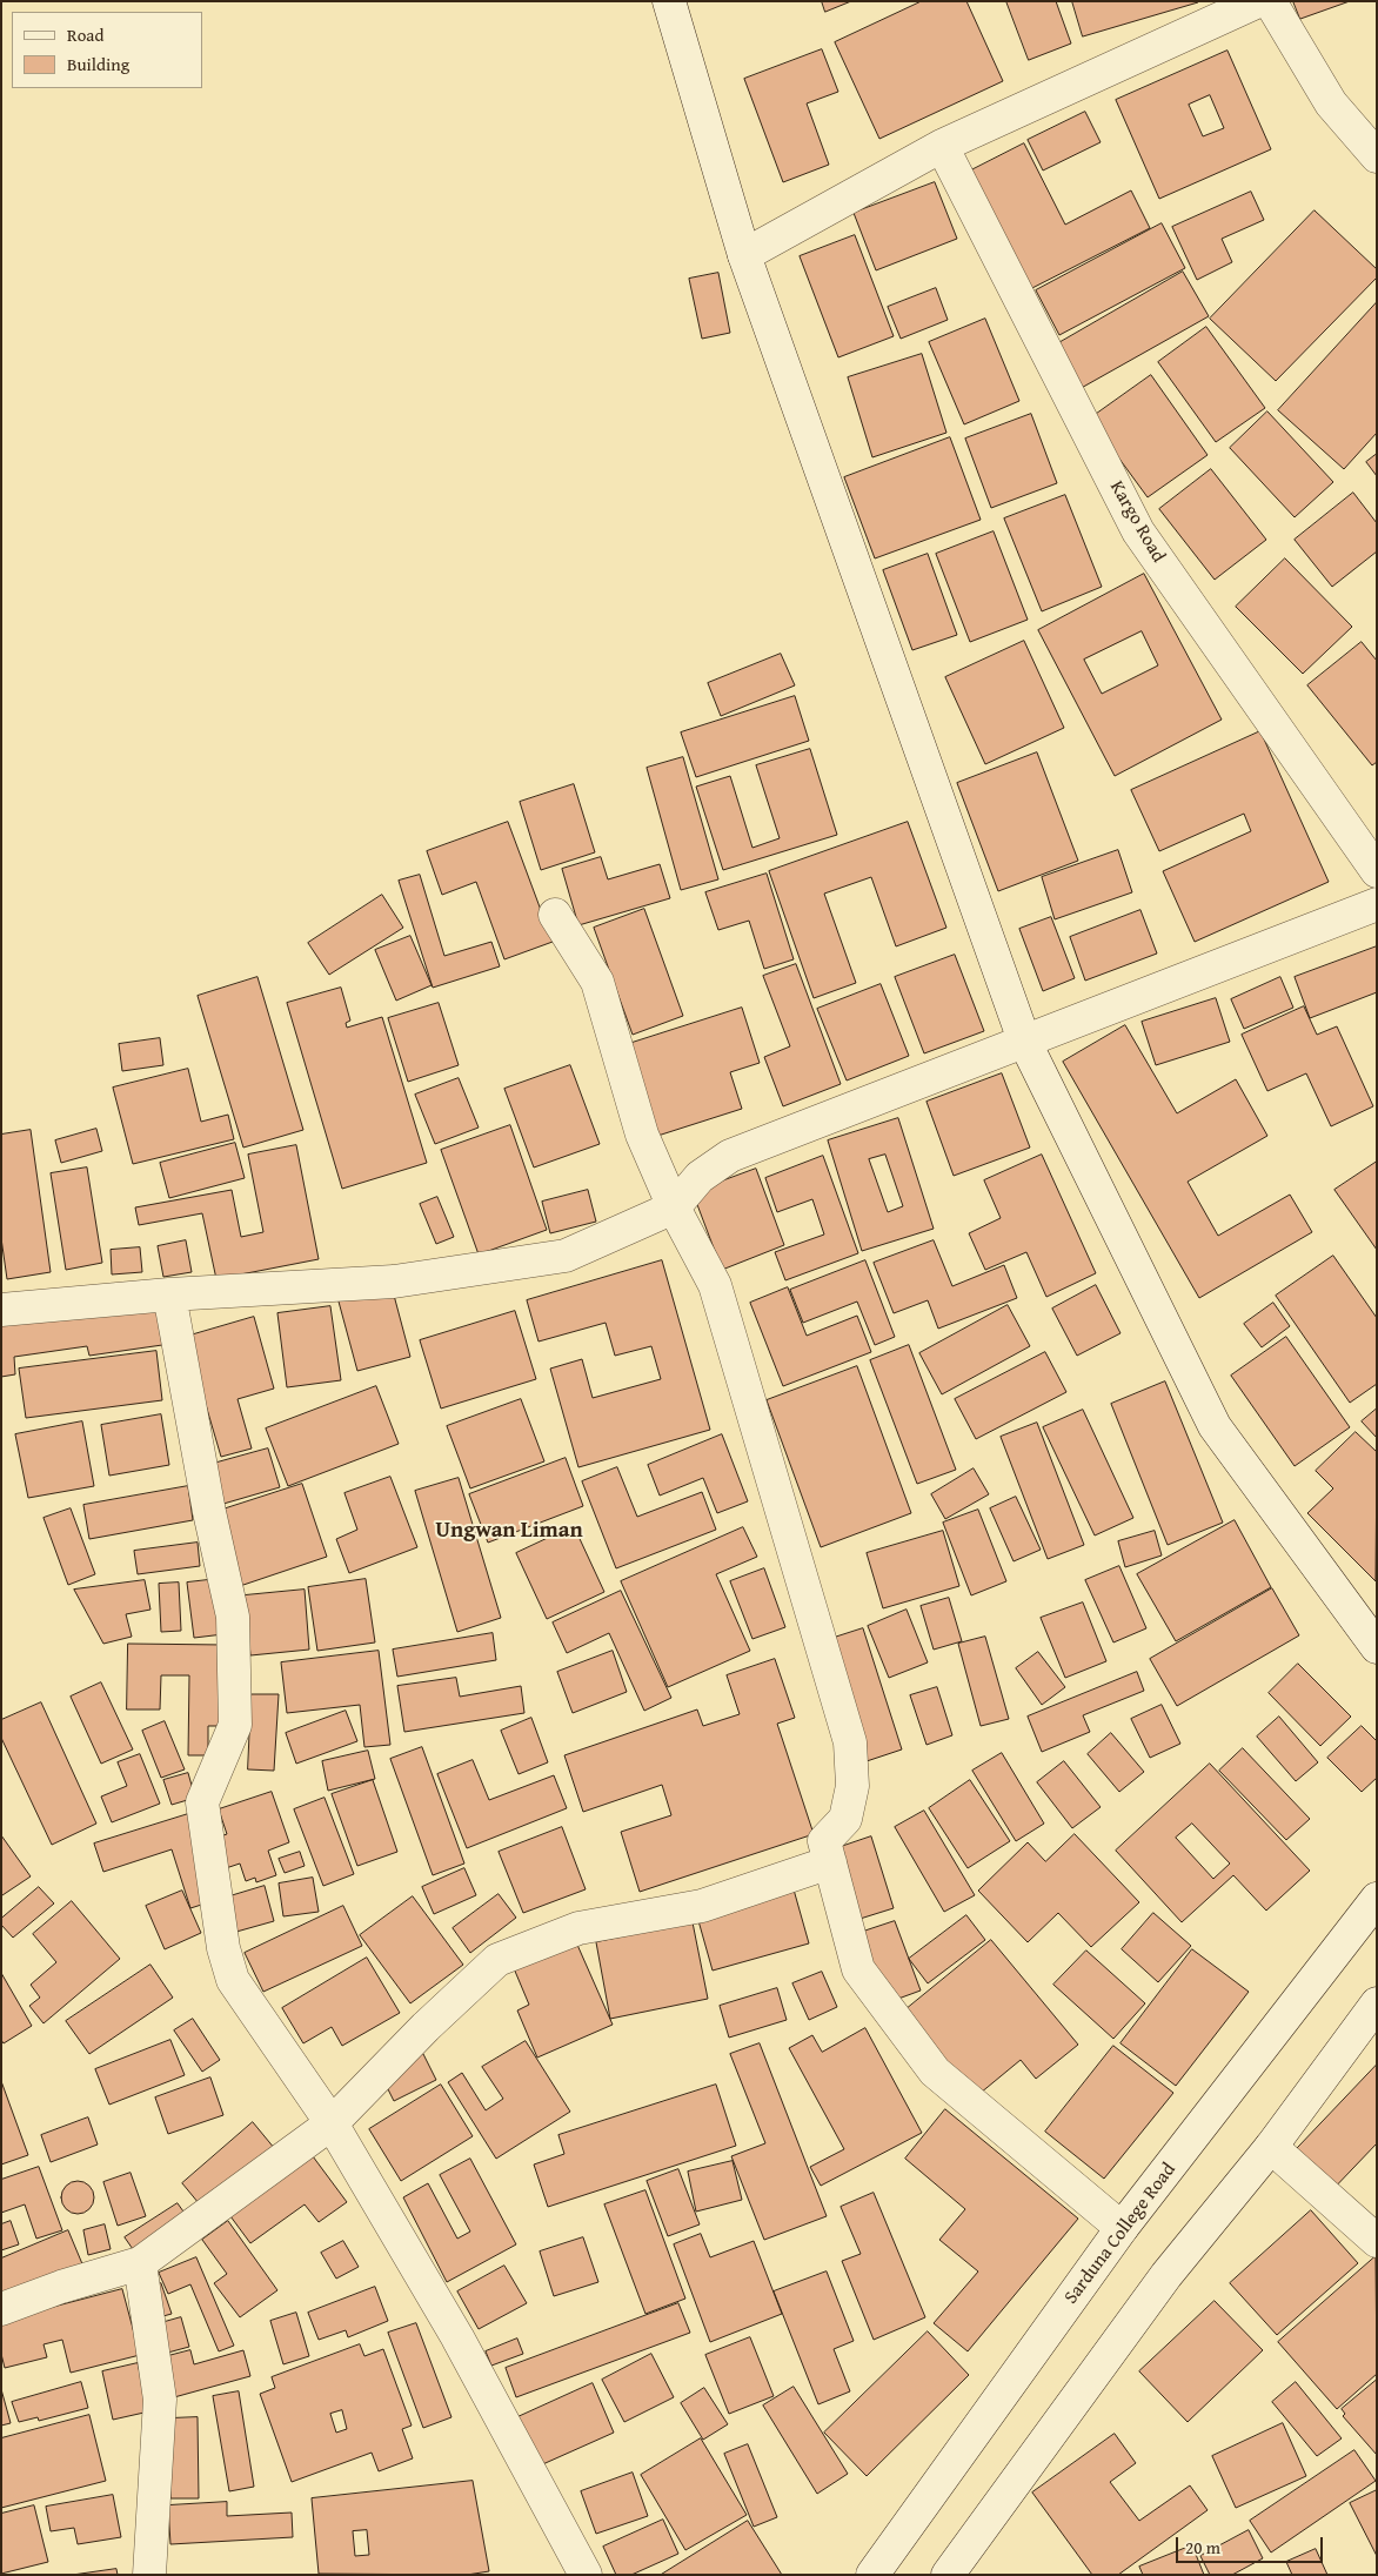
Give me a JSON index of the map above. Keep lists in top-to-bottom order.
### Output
{
  "streets": {
    "street": ["Kargo Road", "Sarduna College Road"]
  },
  "districts": ["Ungwan Liman"],
  "legend": ["Road", "Building"],
  "scale_bar": "20 m"
}
